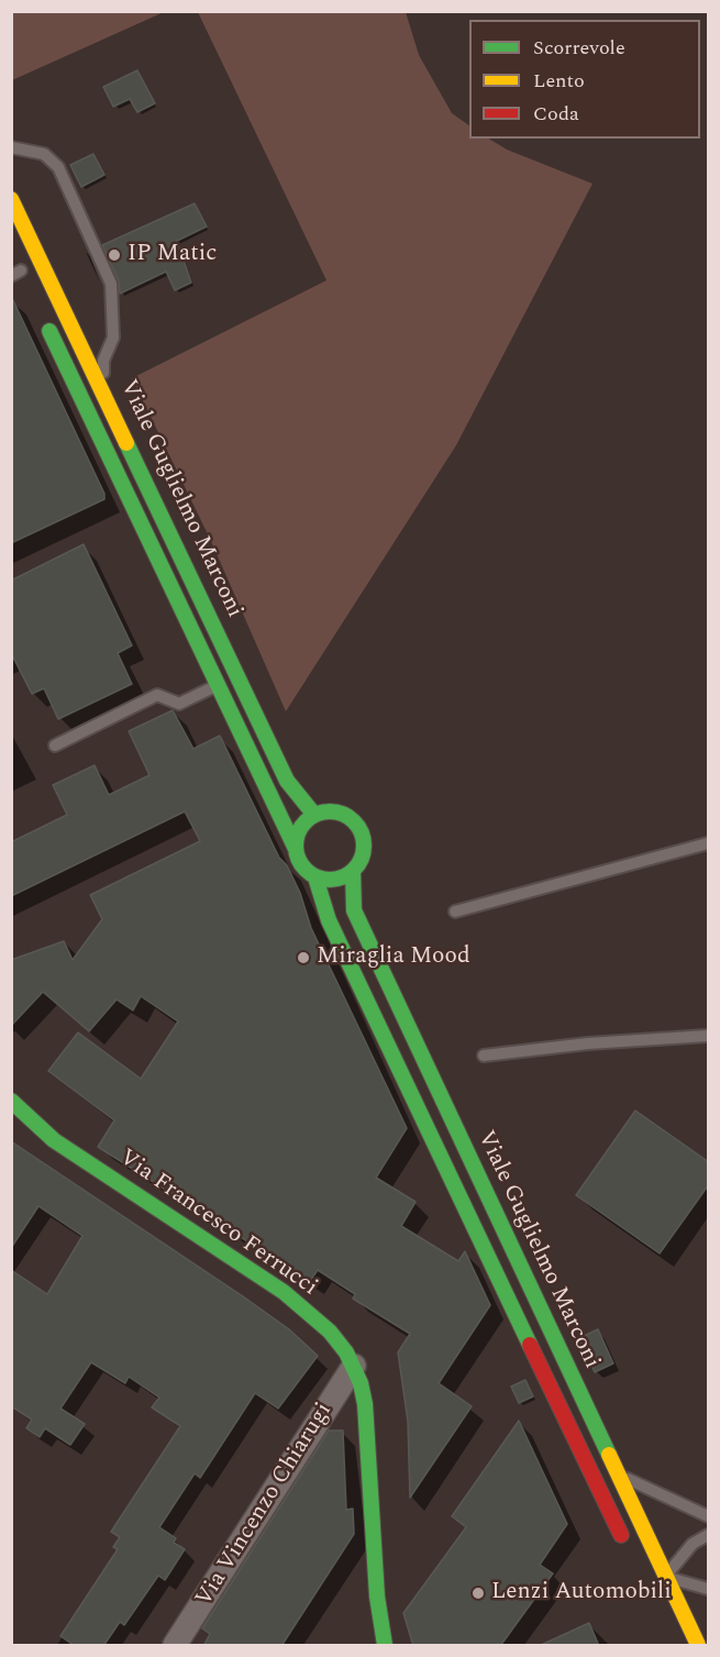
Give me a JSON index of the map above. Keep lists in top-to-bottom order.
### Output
{
  "streets": {
    "main road": ["Viale Guglielmo Marconi", "Via Francesco Ferrucci"],
    "street": ["Via Vincenzo Chiarugi"]
  },
  "crossings": [
    ["Via Francesco Ferrucci", "Via Vincenzo Chiarugi"]
  ],
  "places": ["IP Matic", "Miraglia Mood", "Lenzi Automobili"],
  "legend": ["Scorrevole", "Lento", "Coda"]
}
